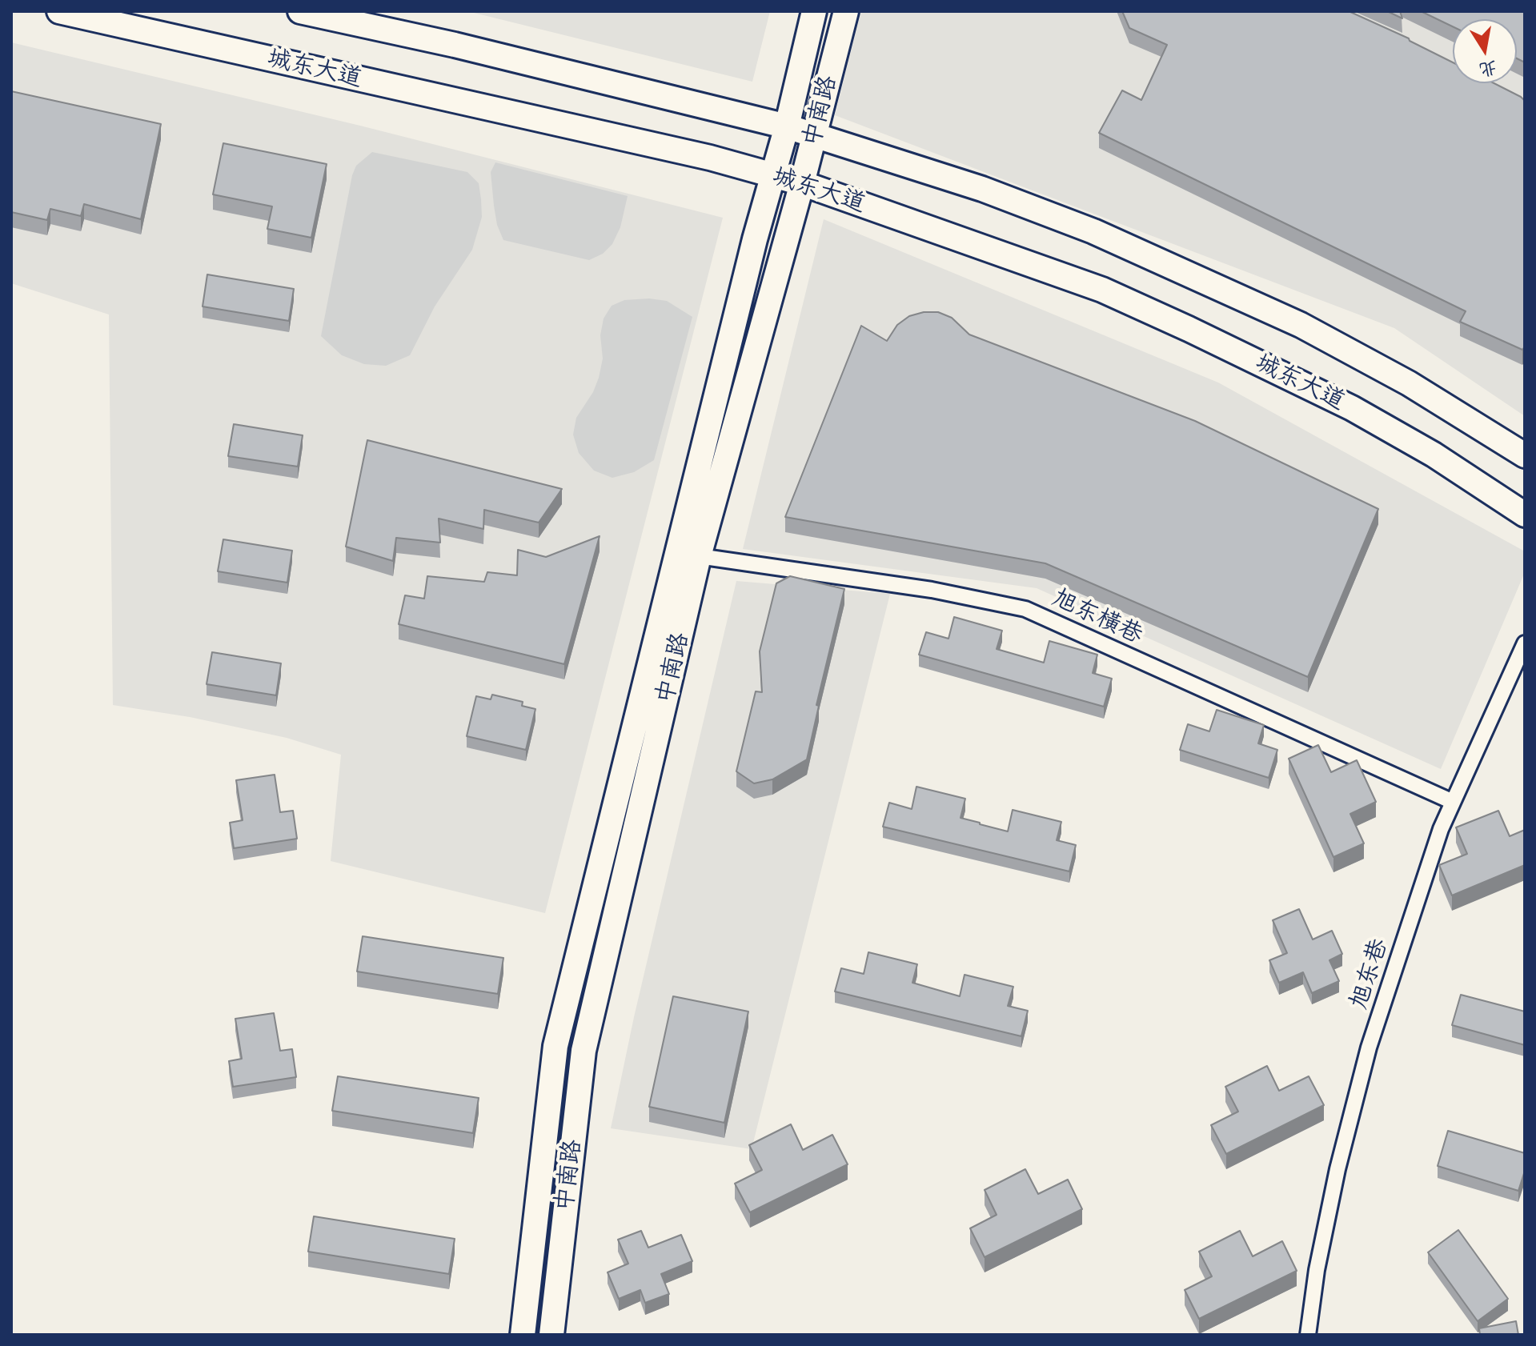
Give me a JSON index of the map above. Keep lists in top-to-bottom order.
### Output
{
  "streets": {
    "main road": ["城东大道", "中南路"],
    "street": ["旭东横巷", "旭东巷"]
  },
  "crossings": [
    ["城东大道", "中南路"],
    ["中南路", "旭东横巷"],
    ["旭东横巷", "旭东巷"]
  ],
  "north": "bottom"
}
